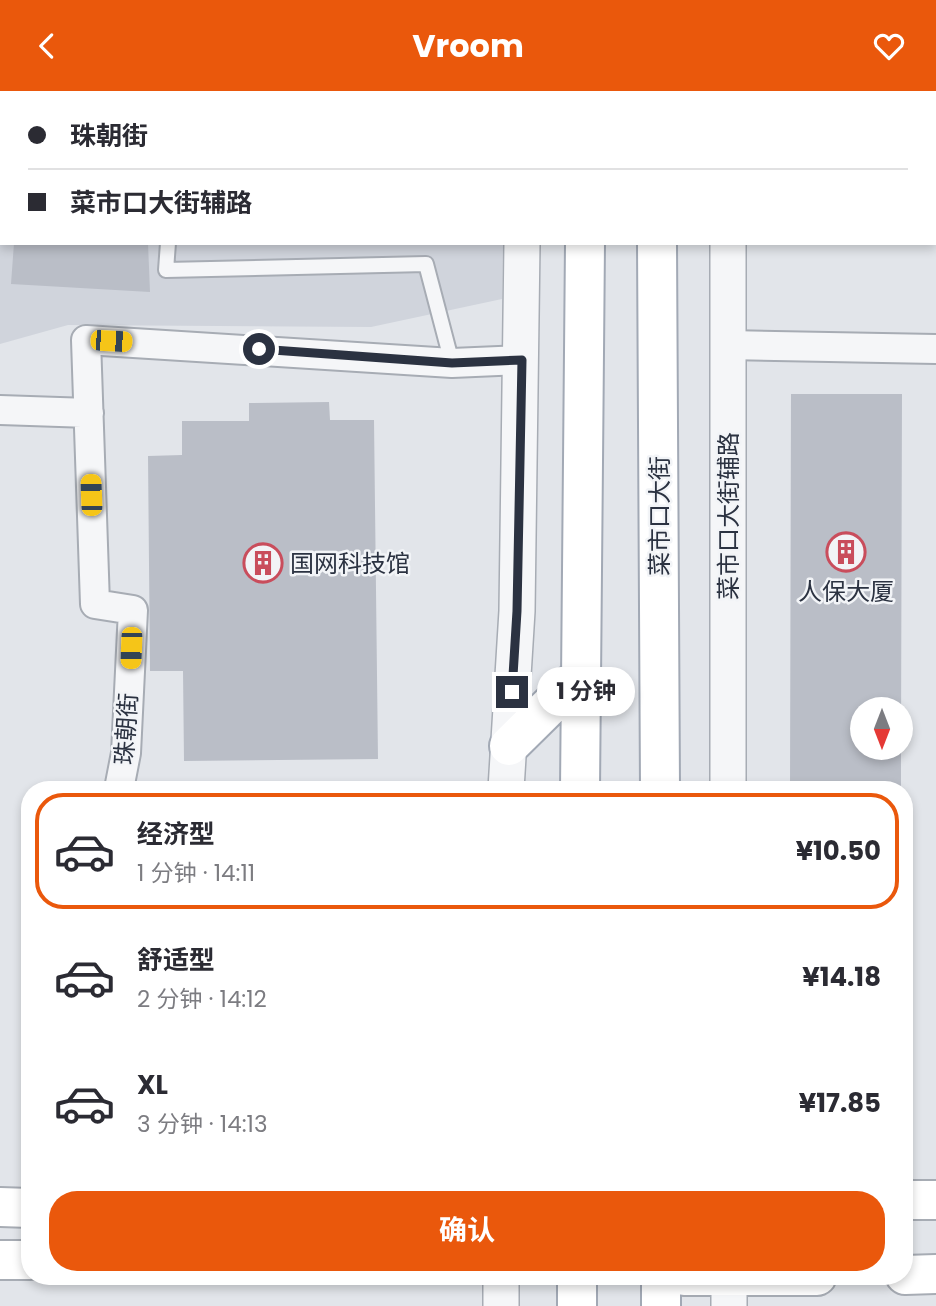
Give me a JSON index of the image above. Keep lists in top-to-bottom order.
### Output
{
  "streets": {
    "main road": ["菜市口大街"],
    "street": ["菜市口大街辅路", "珠朝街"]
  },
  "places": {
    "building": ["人保大厦", "国网科技馆"]
  },
  "north": "bottom",
  "page": {
    "header": "Vroom",
    "banner": ["珠朝街", "菜市口大街辅路"],
    "bubble": "1 分钟",
    "list": [
      {
        "name": "经济型",
        "note": "1 分钟 · 14:11",
        "value": "¥10.50"
      },
      {
        "name": "舒适型",
        "note": "2 分钟 · 14:12",
        "value": "¥14.18"
      },
      {
        "name": "XL",
        "note": "3 分钟 · 14:13",
        "value": "¥17.85"
      }
    ],
    "buttons": "确认"
  }
}
